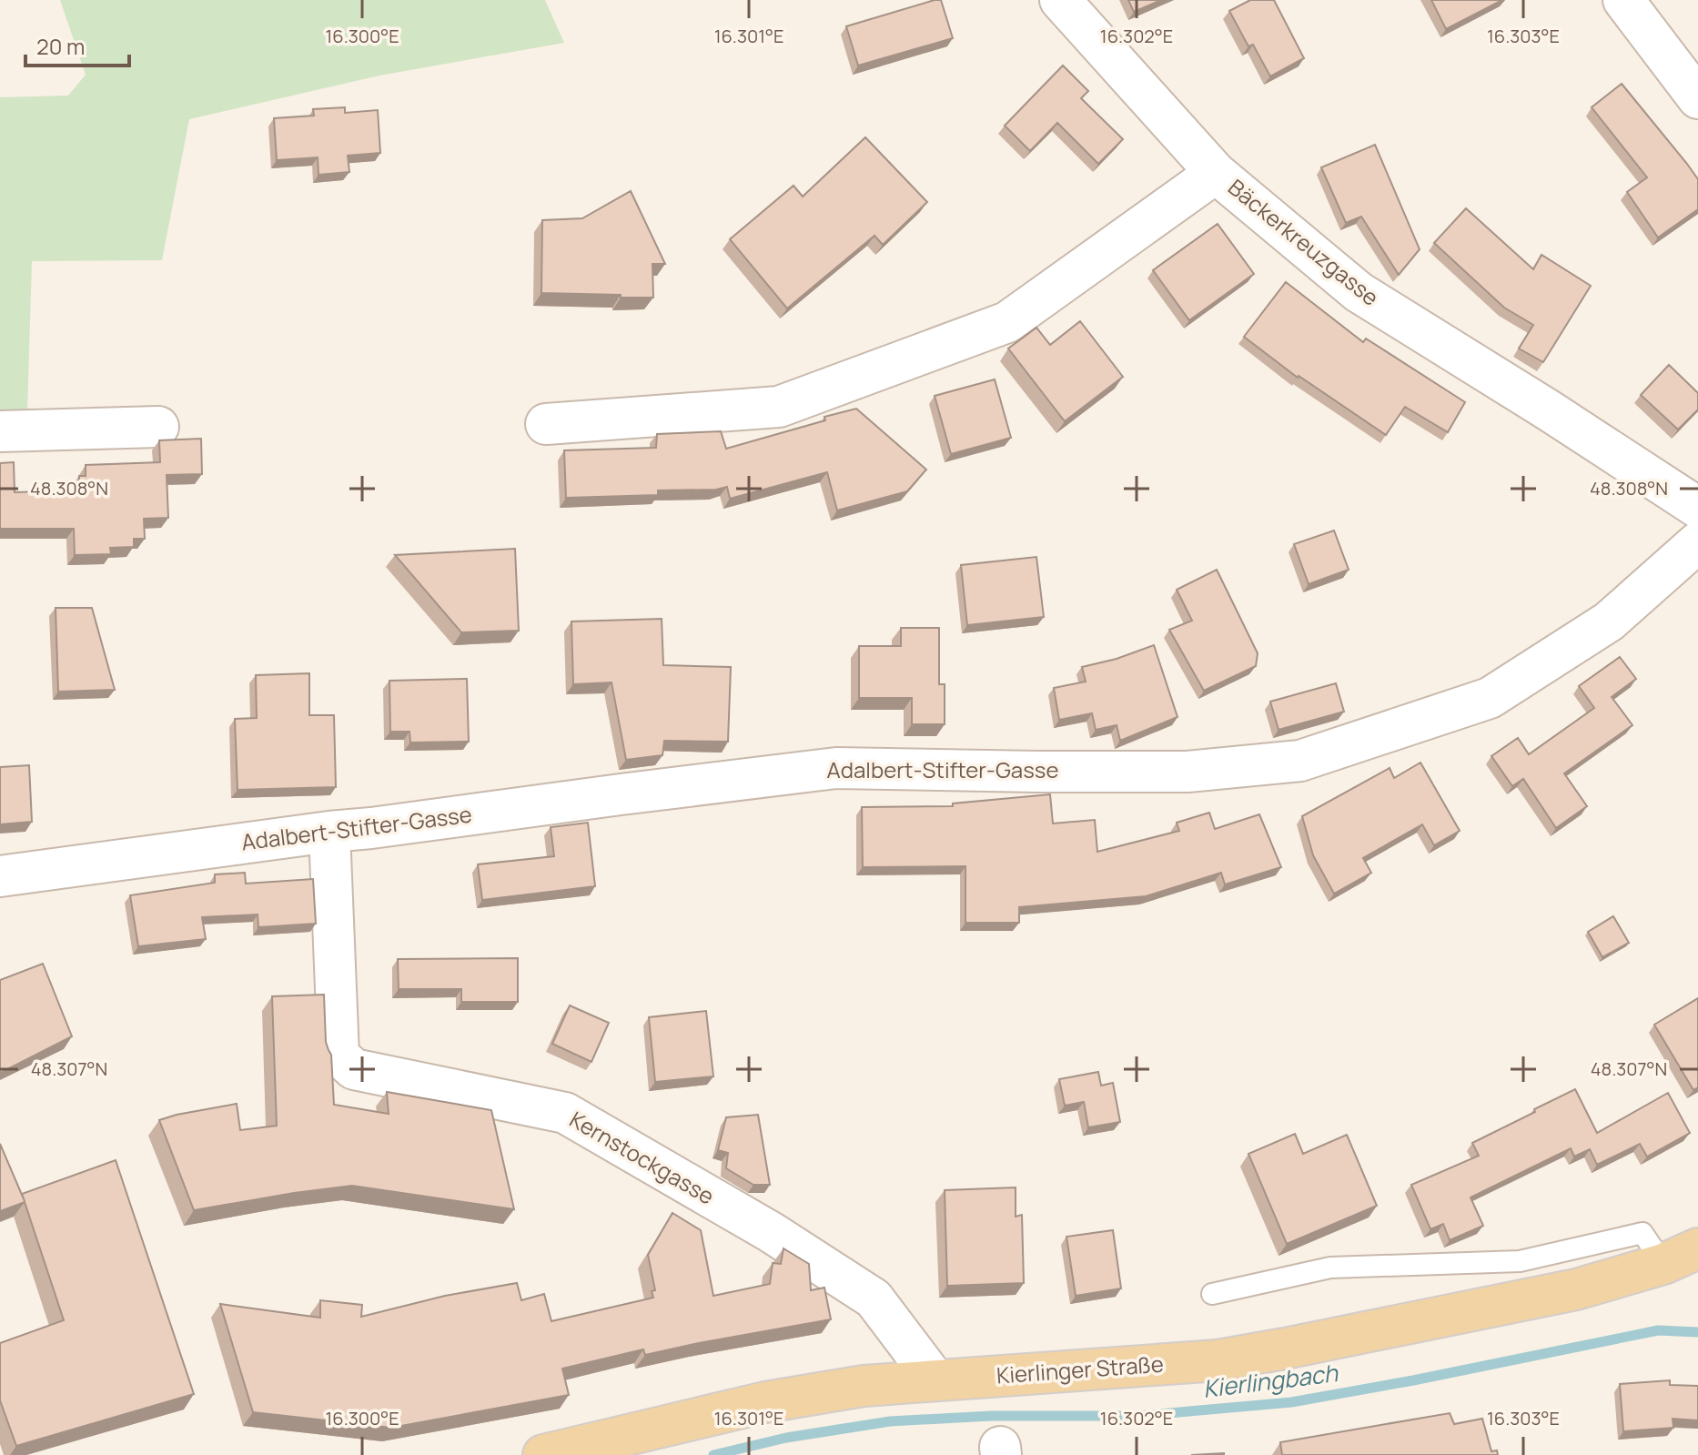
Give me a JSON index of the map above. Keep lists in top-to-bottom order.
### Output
{
  "streets": {
    "main road": ["Kierlinger Straße"],
    "street": ["Bäckerkreuzgasse", "Adalbert-Stifter-Gasse", "Kernstockgasse"]
  },
  "crossings": [
    ["Adalbert-Stifter-Gasse", "Kernstockgasse"],
    ["Kernstockgasse", "Kierlinger Straße"]
  ],
  "water": ["Kierlingbach"],
  "scale_bar": "20 m",
  "coordinates": [
    "16.300°E",
    "16.301°E",
    "16.302°E",
    "16.303°E",
    "48.308°N",
    "48.307°N"
  ]
}
